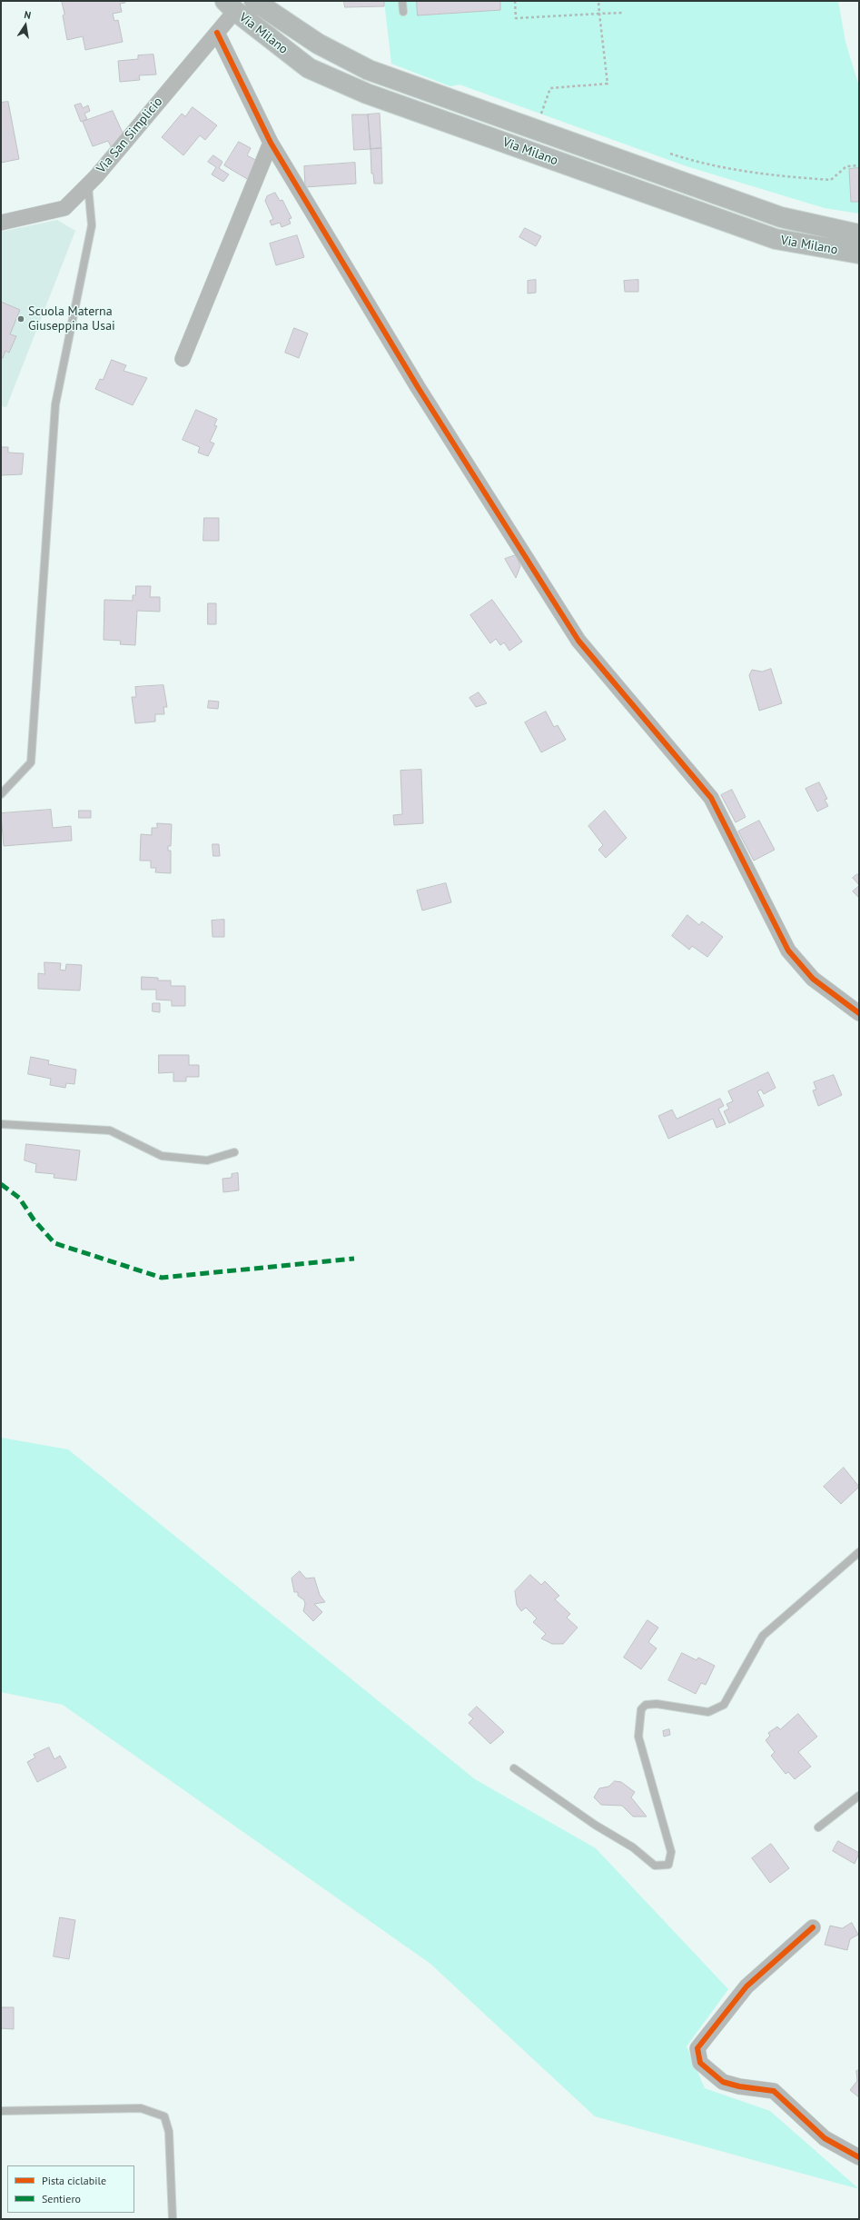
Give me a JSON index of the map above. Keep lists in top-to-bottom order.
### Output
{
  "streets": {
    "main road": ["Via Milano"],
    "street": ["Via San Simplicio"]
  },
  "crossings": [
    ["Via Milano", "Via San Simplicio"]
  ],
  "places": ["Scuola Materna Giuseppina Usai"],
  "legend": ["Pista ciclabile", "Sentiero"],
  "north": "top"
}
